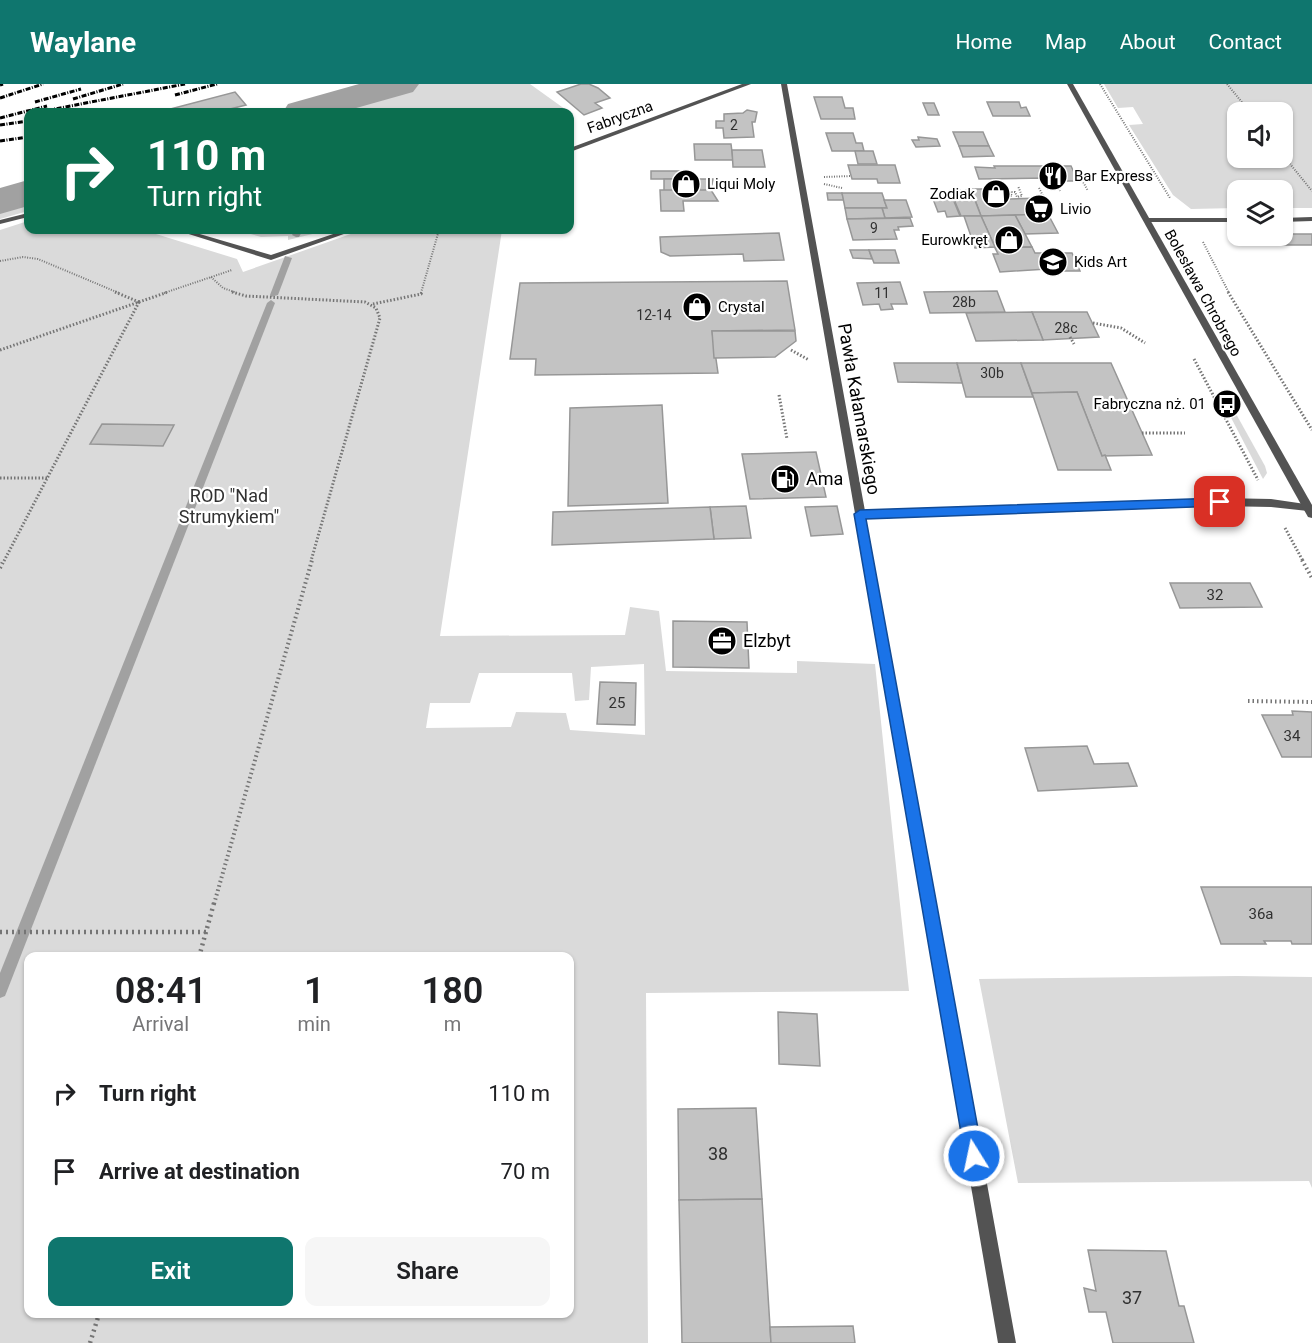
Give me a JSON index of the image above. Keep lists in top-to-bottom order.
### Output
{
  "streets": {
    "street": ["Fabryczna", "Bolesława Chrobrego", "Pawła Kałamarskiego"]
  },
  "parks": ["ROD \"Nad Strumykiem\""],
  "places": {
    "restaurant": ["Bar Express"],
    "shop": [
      "Liqui Moly",
      "Zodiak",
      "Eurowkręt",
      "Crystal"
    ],
    "supermarket": ["Livio"],
    "school or university": ["Kids Art"],
    "bus stop": ["Fabryczna nż. 01"],
    "fuel station": ["Ama"],
    "office": ["Elzbyt"]
  },
  "house_numbers": [
    "2",
    "9",
    "11",
    "28b",
    "12-14",
    "28c",
    "30b",
    "32",
    "25",
    "34",
    "36a",
    "38",
    "37"
  ],
  "page": {
    "header": "Waylane",
    "nav": [
      "Home",
      "Map",
      "About",
      "Contact"
    ],
    "turn": ["110 m", "Turn right"],
    "eta": [
      "08:41",
      "Arrival",
      "1",
      "min",
      "180",
      "m"
    ],
    "list": [
      {
        "name": "Turn right",
        "value": "110 m"
      },
      {
        "name": "Arrive at destination",
        "value": "70 m"
      }
    ],
    "buttons": ["Exit", "Share"]
  }
}
